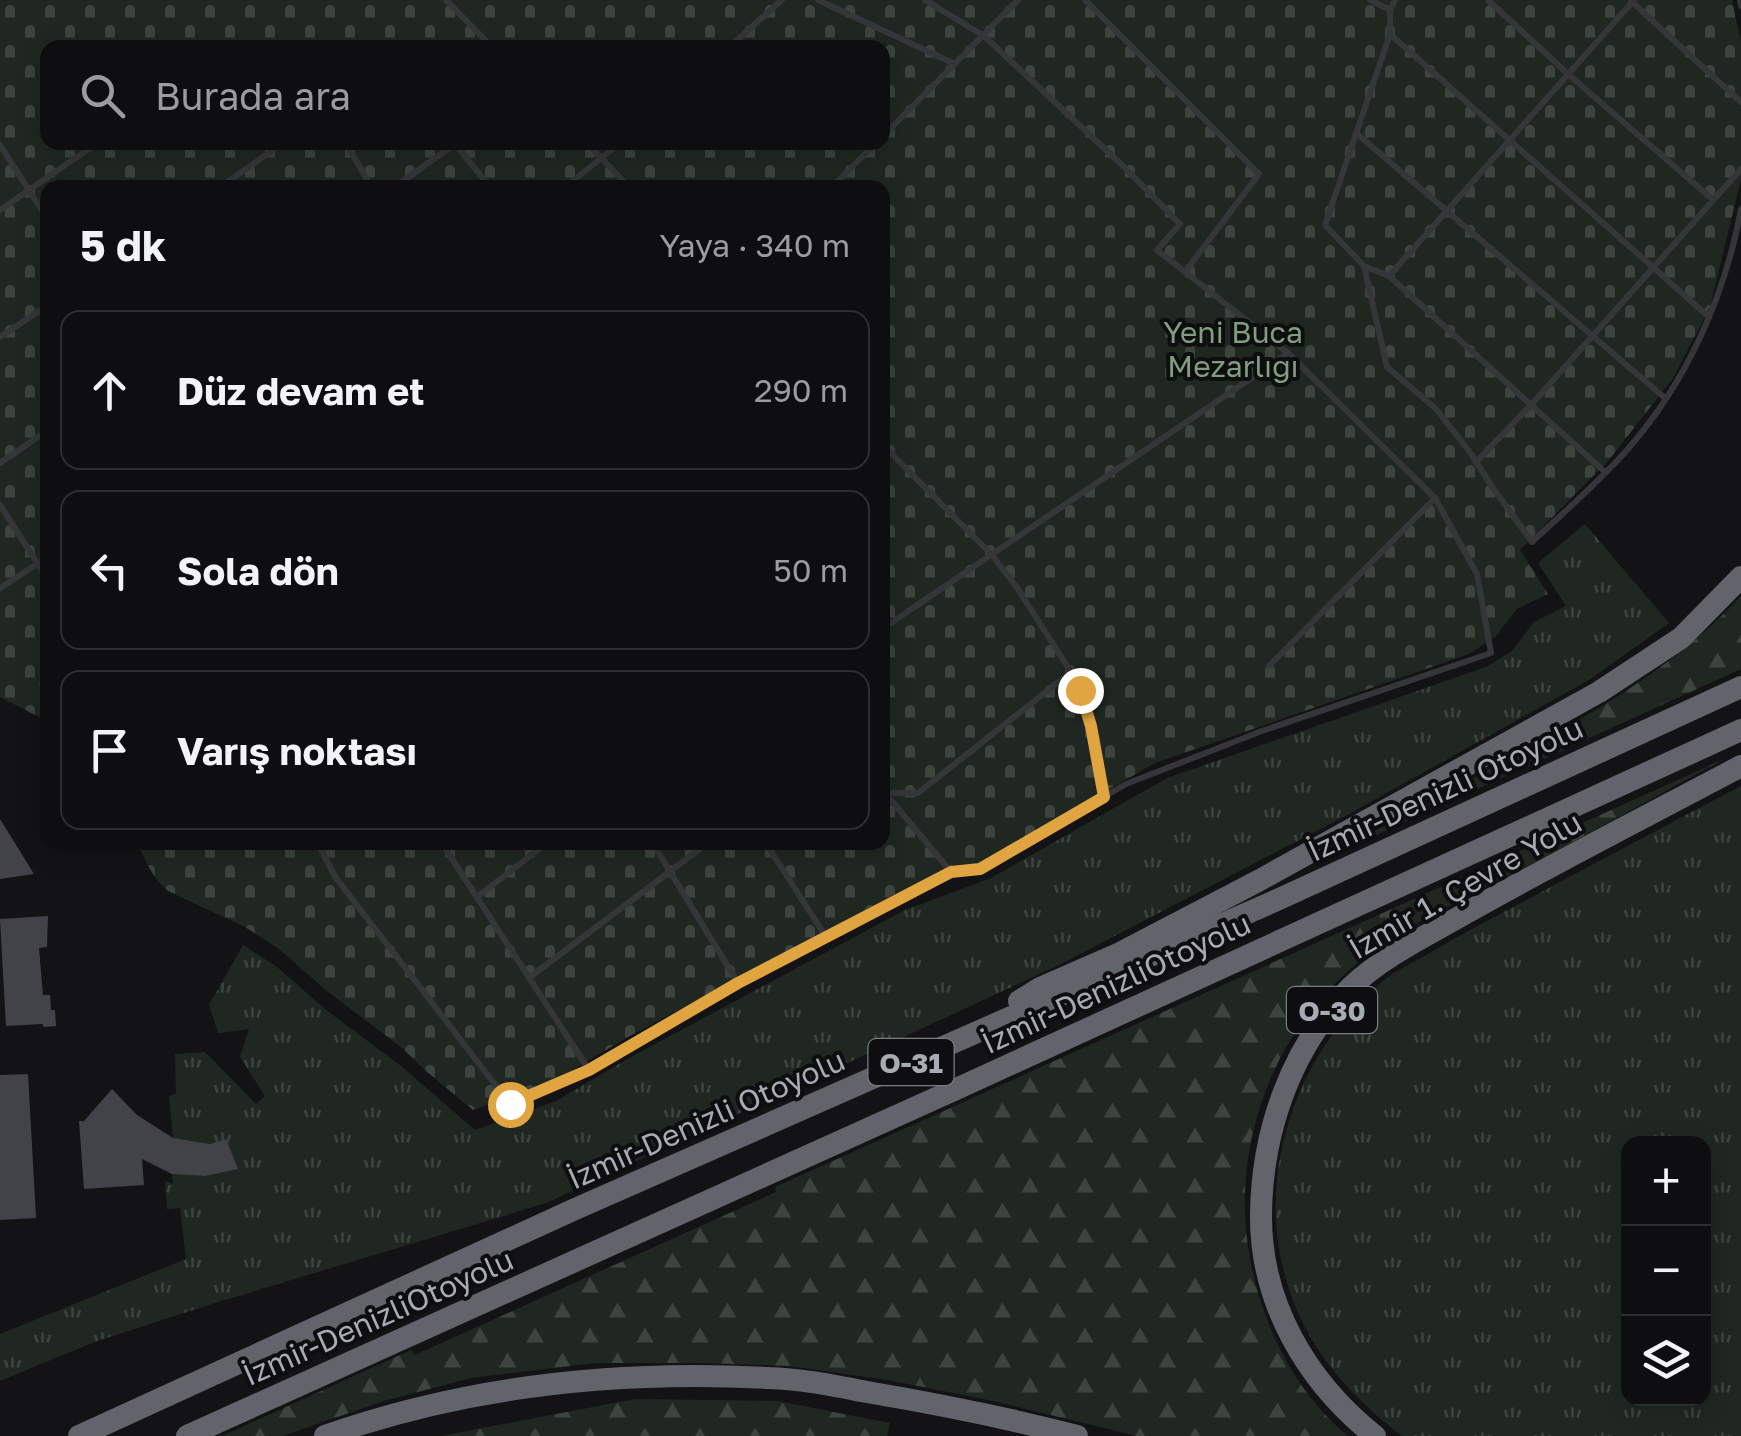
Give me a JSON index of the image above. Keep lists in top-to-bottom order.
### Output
{
  "streets": {
    "highway": [
      "İzmir-Denizli Otoyolu",
      "İzmir 1. Çevre Yolu",
      "İzmir-DenizliOtoyolu",
      "O-30",
      "O-31"
    ]
  },
  "parks": ["Yeni Buca Mezarlığı"],
  "page": {
    "search": "Burada ara",
    "heading": ["5 dk", "Yaya · 340 m"],
    "list": [
      ["Düz devam et", "290 m"],
      ["Sola dön", "50 m"],
      "Varış noktası"
    ],
    "map_buttons": ["+", "−"]
  }
}
